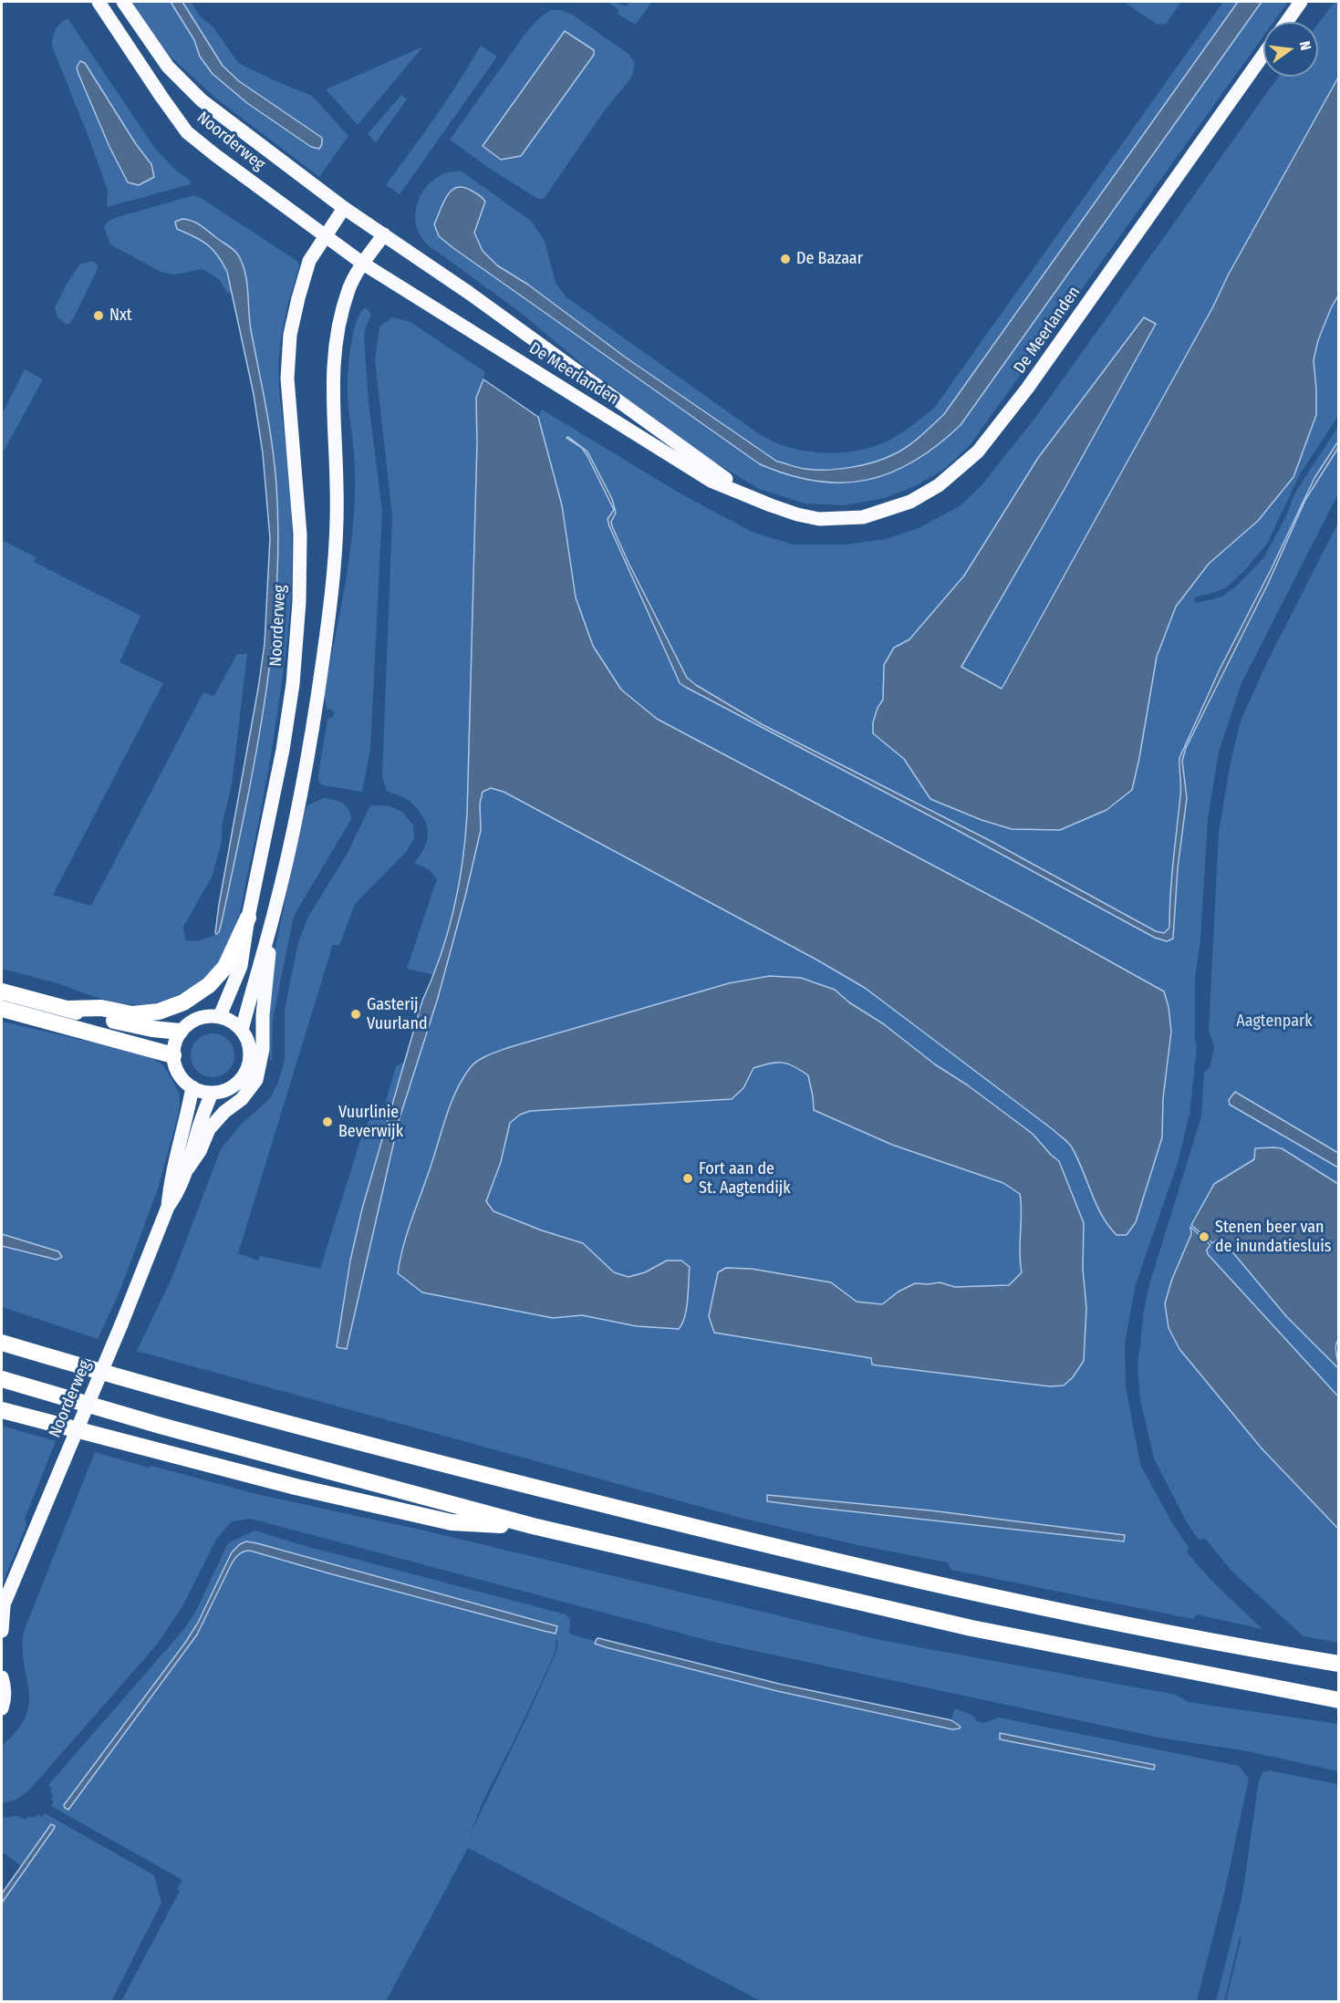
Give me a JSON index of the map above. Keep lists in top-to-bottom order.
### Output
{
  "streets": {
    "main road": ["Noorderweg", "De Meerlanden"]
  },
  "crossings": [
    ["Noorderweg", "De Meerlanden"]
  ],
  "parks": ["Aagtenpark"],
  "places": [
    "De Bazaar",
    "Nxt",
    "Gasterij Vuurland",
    "Vuurlinie Beverwijk",
    "Fort aan de St. Aagtendijk",
    "Stenen beer van de inundatiesluis"
  ],
  "north": "right"
}
